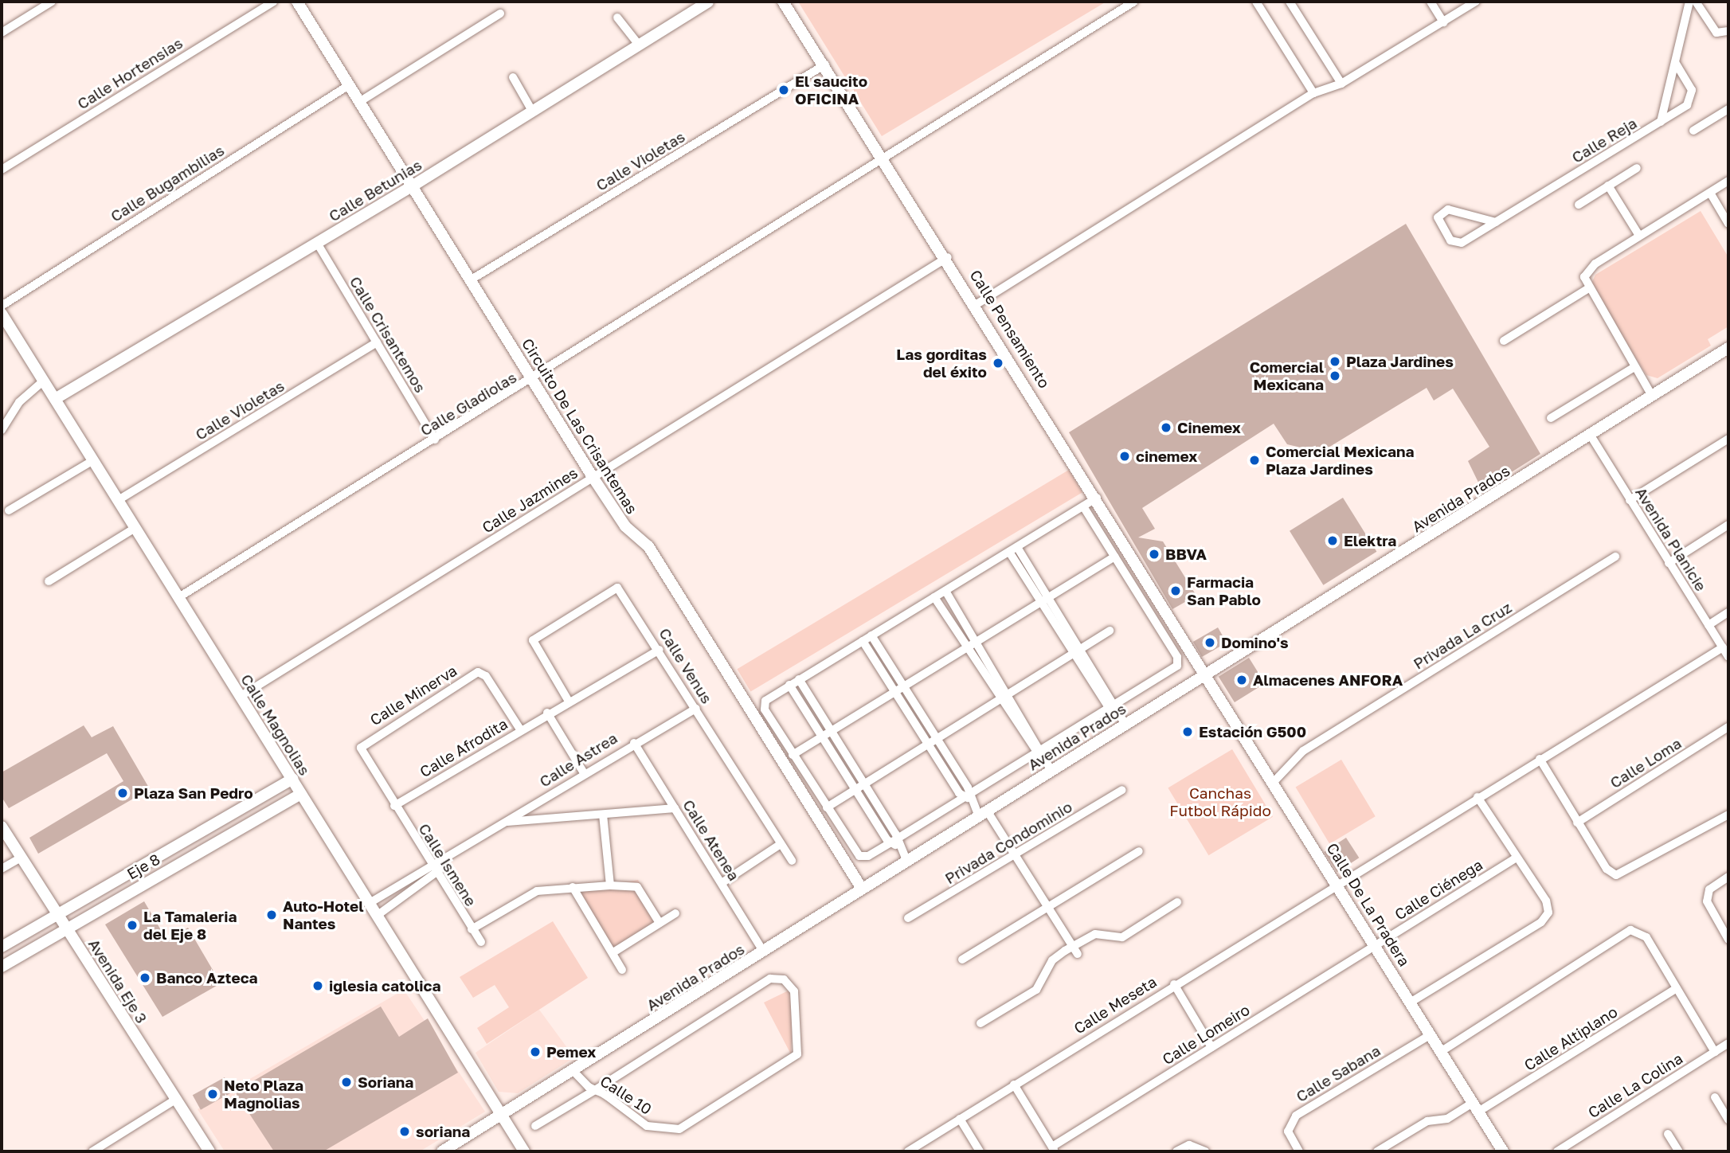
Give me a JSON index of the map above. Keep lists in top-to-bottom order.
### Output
{
  "streets": {
    "main road": [
      "Calle Betunias",
      "Calle Pensamiento",
      "Circuito De Las Crisantemas",
      "Avenida Prados",
      "Calle Magnolias",
      "Eje 8",
      "Calle De La Pradera",
      "Avenida Eje 3"
    ],
    "street": [
      "Calle Hortensias",
      "Calle Reja",
      "Calle Violetas",
      "Calle Bugambilias",
      "Calle Crisantemos",
      "Calle Gladiolas",
      "Calle Jazmines",
      "Avenida Planicie",
      "Privada La Cruz",
      "Calle Venus",
      "Calle Minerva",
      "Calle Afrodita",
      "Calle Astrea",
      "Calle Loma",
      "Calle Atenea",
      "Privada Condominio",
      "Calle Ismene",
      "Calle Ciénega",
      "Calle Meseta",
      "Calle Lomeiro",
      "Calle Altiplano",
      "Calle Sabana",
      "Calle La Colina",
      "Calle 10"
    ]
  },
  "crossings": [
    ["Calle Violetas", "Calle Pensamiento"],
    ["Calle Violetas", "Calle Crisantemos"],
    ["Calle Violetas", "Circuito De Las Crisantemas"],
    ["Calle Violetas", "Calle Magnolias"],
    ["Calle Bugambilias", "Circuito De Las Crisantemas"],
    ["Calle Betunias", "Calle Crisantemos"],
    ["Calle Betunias", "Circuito De Las Crisantemas"],
    ["Calle Betunias", "Calle Magnolias"],
    ["Calle Pensamiento", "Calle Gladiolas"],
    ["Calle Pensamiento", "Avenida Prados"],
    ["Calle Pensamiento", "Calle Jazmines"],
    ["Calle Pensamiento", "Calle De La Pradera"],
    ["Calle Crisantemos", "Calle Gladiolas"],
    ["Calle Gladiolas", "Circuito De Las Crisantemas"],
    ["Calle Gladiolas", "Calle Magnolias"],
    ["Circuito De Las Crisantemas", "Avenida Prados"],
    ["Circuito De Las Crisantemas", "Calle Jazmines"],
    ["Avenida Prados", "Avenida Planicie"],
    ["Avenida Prados", "Calle Magnolias"],
    ["Avenida Prados", "Calle Atenea"],
    ["Avenida Prados", "Calle De La Pradera"],
    ["Avenida Prados", "Calle 10"],
    ["Calle Jazmines", "Calle Magnolias"],
    ["Avenida Planicie", "Calle Meseta"],
    ["Privada La Cruz", "Calle De La Pradera"],
    ["Calle Venus", "Calle Afrodita"],
    ["Calle Venus", "Calle Astrea"],
    ["Calle Minerva", "Calle Afrodita"],
    ["Calle Minerva", "Calle Ismene"],
    ["Calle Magnolias", "Calle Astrea"],
    ["Calle Magnolias", "Eje 8"],
    ["Calle Afrodita", "Calle Ismene"],
    ["Calle Astrea", "Calle Atenea"],
    ["Calle Astrea", "Calle Ismene"],
    ["Eje 8", "Avenida Eje 3"],
    ["Calle Ciénega", "Calle De La Pradera"],
    ["Calle Ciénega", "Calle Lomeiro"],
    ["Calle De La Pradera", "Calle Meseta"],
    ["Calle De La Pradera", "Calle Lomeiro"],
    ["Calle De La Pradera", "Calle Altiplano"],
    ["Calle De La Pradera", "Calle Sabana"]
  ],
  "parks": ["Canchas Futbol Rápido"],
  "places": [
    "El saucito OFICINA",
    "Plaza Jardines",
    "Las gorditas del éxito",
    "Comercial Mexicana",
    "Cinemex",
    "cinemex",
    "Comercial Mexicana Plaza Jardines",
    "Elektra",
    "BBVA",
    "Farmacia San Pablo",
    "Domino's",
    "Almacenes ANFORA",
    "Estación G500",
    "Plaza San Pedro",
    "Auto-Hotel Nantes",
    "La Tamaleria del Eje 8",
    "Banco Azteca",
    "iglesia catolica",
    "Pemex",
    "Soriana",
    "Neto Plaza Magnolias",
    "soriana"
  ]
}
